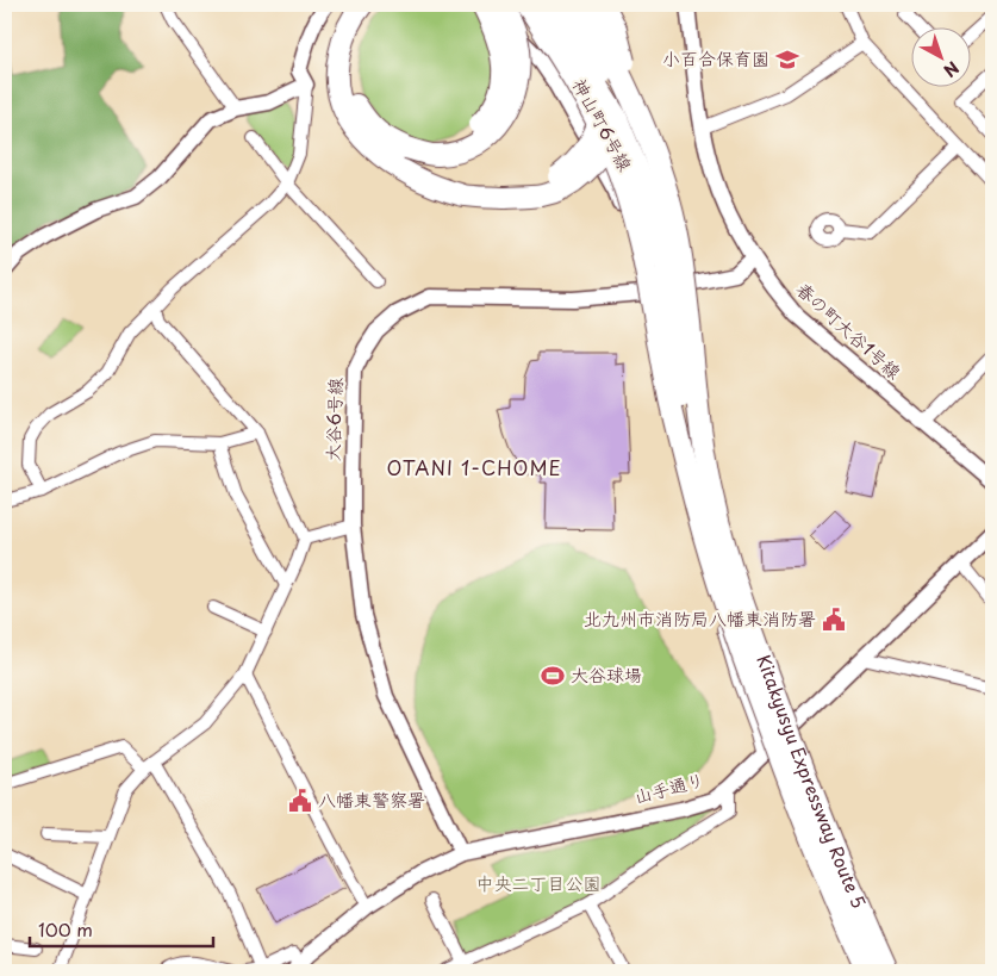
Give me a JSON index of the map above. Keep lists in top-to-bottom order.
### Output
{
  "streets": {
    "highway": ["Kitakyusyu Expressway Route 5"],
    "street": [
      "神山町6号線",
      "春の町大谷1号線",
      "大谷6号線",
      "山手通り"
    ]
  },
  "crossings": [
    ["神山町6号線", "大谷6号線"],
    ["春の町大谷1号線", "大谷6号線"],
    ["大谷6号線", "山手通り"]
  ],
  "districts": ["OTANI 1-CHOME"],
  "parks": ["中央二丁目公園"],
  "places": {
    "school or university": ["小百合保育園"],
    "public building": ["北九州市消防局八幡東消防署", "八幡東警察署"],
    "sports": ["大谷球場"]
  },
  "scale_bar": "100 m",
  "north": "bottom right"
}
